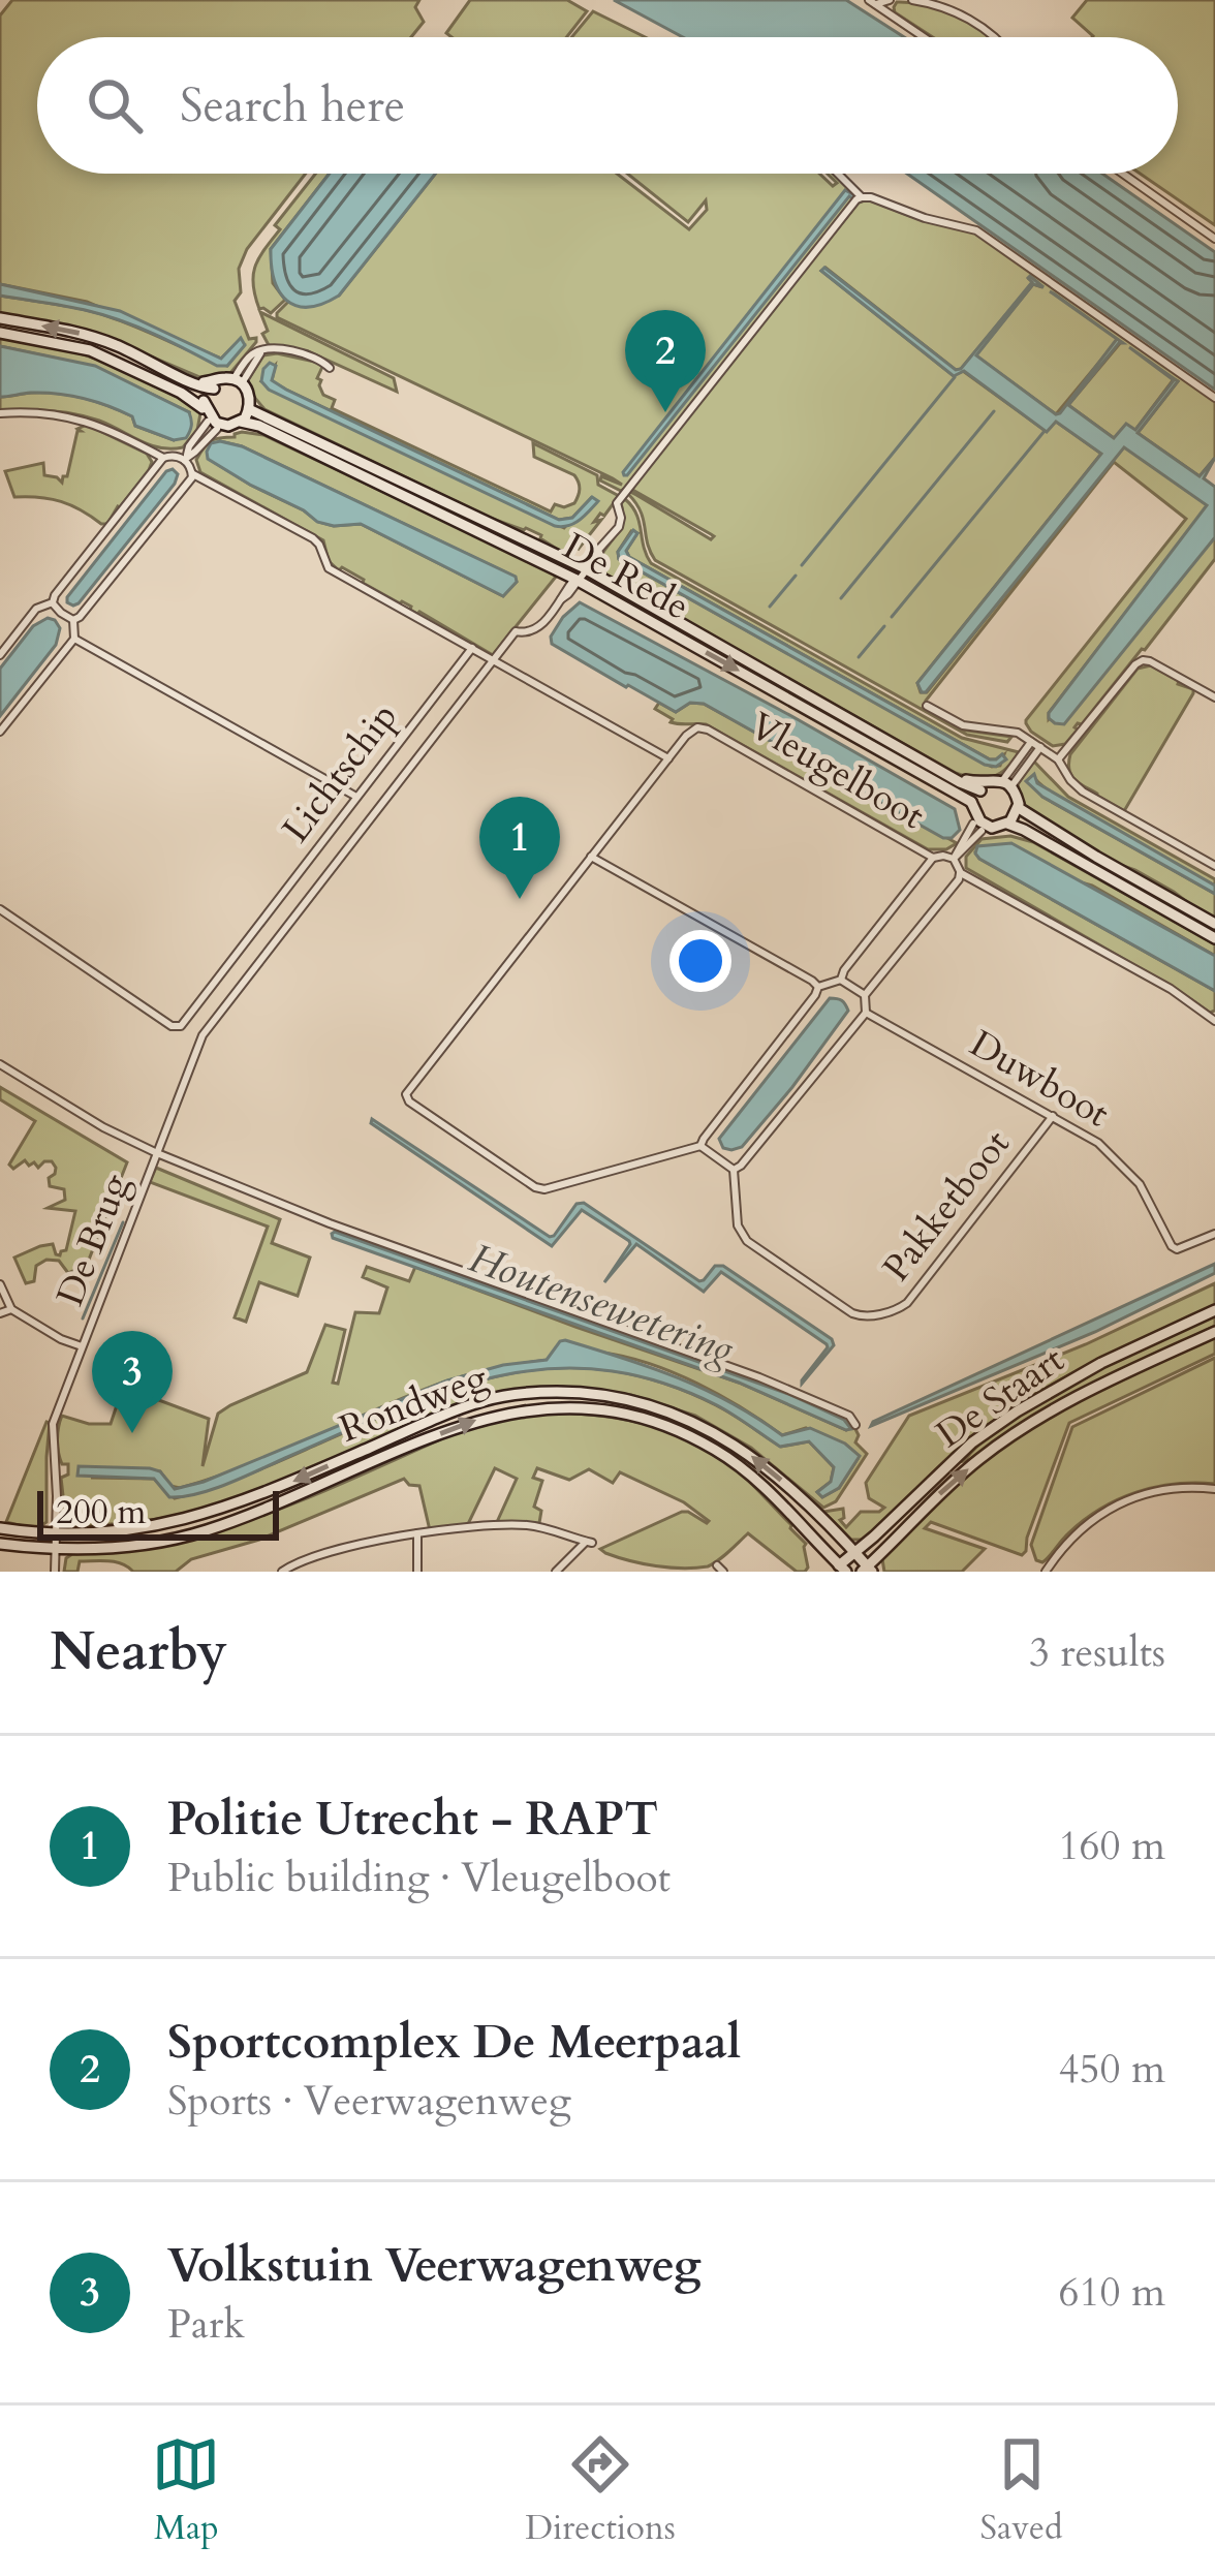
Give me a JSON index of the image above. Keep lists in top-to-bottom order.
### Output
{
  "streets": {
    "main road": ["De Rede", "De Staart", "Rondweg"],
    "street": [
      "Vleugelboot",
      "Lichtschip",
      "Duwboot",
      "Pakketboot",
      "De Brug"
    ]
  },
  "crossings": [
    ["De Rede", "De Brug"],
    ["Duwboot", "Pakketboot"],
    ["De Brug", "Rondweg"],
    ["De Staart", "Rondweg"]
  ],
  "water": ["Houtensewetering"],
  "scale_bar": "200 m",
  "page": {
    "search": "Search here",
    "pins": ["2", "1", "3"],
    "scale": "200 m",
    "heading": ["Nearby", "3 results"],
    "list": [
      {
        "mark": "1",
        "name": "Politie Utrecht - RAPT",
        "note": "Public building · Vleugelboot",
        "value": "160 m"
      },
      {
        "mark": "2",
        "name": "Sportcomplex De Meerpaal",
        "note": "Sports · Veerwagenweg",
        "value": "450 m"
      },
      {
        "mark": "3",
        "name": "Volkstuin Veerwagenweg",
        "note": "Park",
        "value": "610 m"
      }
    ],
    "nav": ["Map", "Directions", "Saved"]
  }
}
